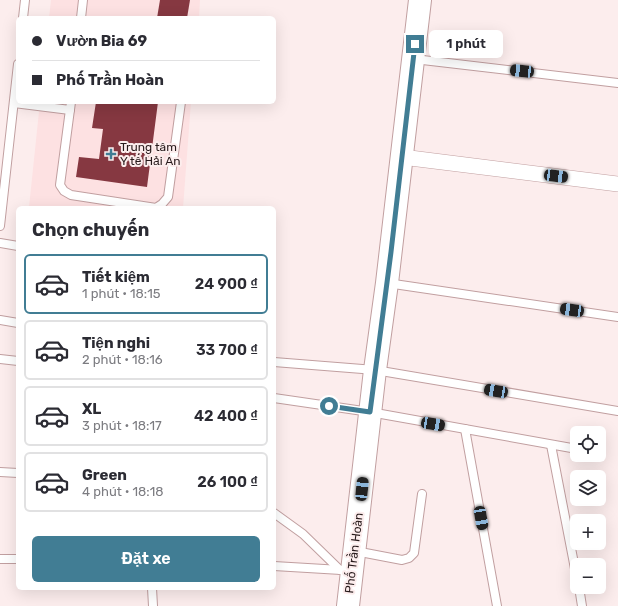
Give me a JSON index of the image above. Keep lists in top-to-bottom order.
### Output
{
  "streets": {
    "street": ["Phố Trần Hoàn"]
  },
  "places": {
    "health": ["Trung tâm Y tế Hải An"]
  },
  "page": {
    "banner": ["Vườn Bia 69", "Phố Trần Hoàn"],
    "bubble": "1 phút",
    "heading": "Chọn chuyến",
    "list": [
      {
        "name": "Tiết kiệm",
        "note": "1 phút · 18:15",
        "value": "24 900 ₫"
      },
      {
        "name": "Tiện nghi",
        "note": "2 phút · 18:16",
        "value": "33 700 ₫"
      },
      {
        "name": "XL",
        "note": "3 phút · 18:17",
        "value": "42 400 ₫"
      },
      {
        "name": "Green",
        "note": "4 phút · 18:18",
        "value": "26 100 ₫"
      }
    ],
    "map_buttons": ["+", "−"],
    "buttons": "Đặt xe"
  }
}
